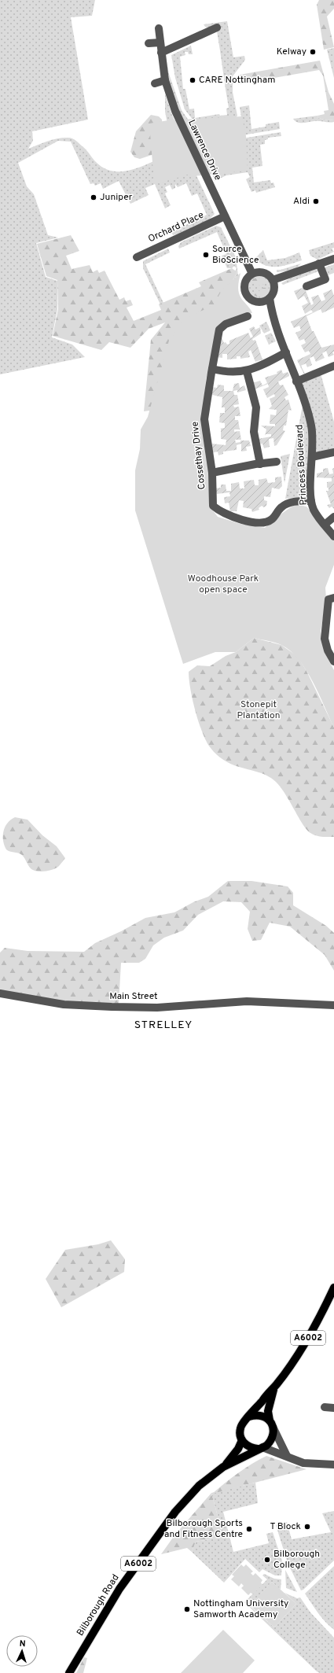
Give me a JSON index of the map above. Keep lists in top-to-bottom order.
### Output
{
  "streets": {
    "main road": ["A6002", "Bilborough Road"],
    "street": [
      "Lawrence Drive",
      "Orchard Place",
      "Cossethay Drive",
      "Princess Boulevard",
      "Main Street"
    ]
  },
  "crossings": [
    ["Lawrence Drive", "Orchard Place"],
    ["Lawrence Drive", "Princess Boulevard"],
    ["Cossethay Drive", "Princess Boulevard"]
  ],
  "districts": ["STRELLEY"],
  "parks": ["Woodhouse Park open space", "Stonepit Plantation"],
  "places": [
    "Kelway",
    "CARE Nottingham",
    "Juniper",
    "Aldi",
    "Source BioScience",
    "T Block",
    "Bilborough Sports and Fitness Centre",
    "Bilborough College",
    "Nottingham University Samworth Academy"
  ],
  "north": "top"
}
